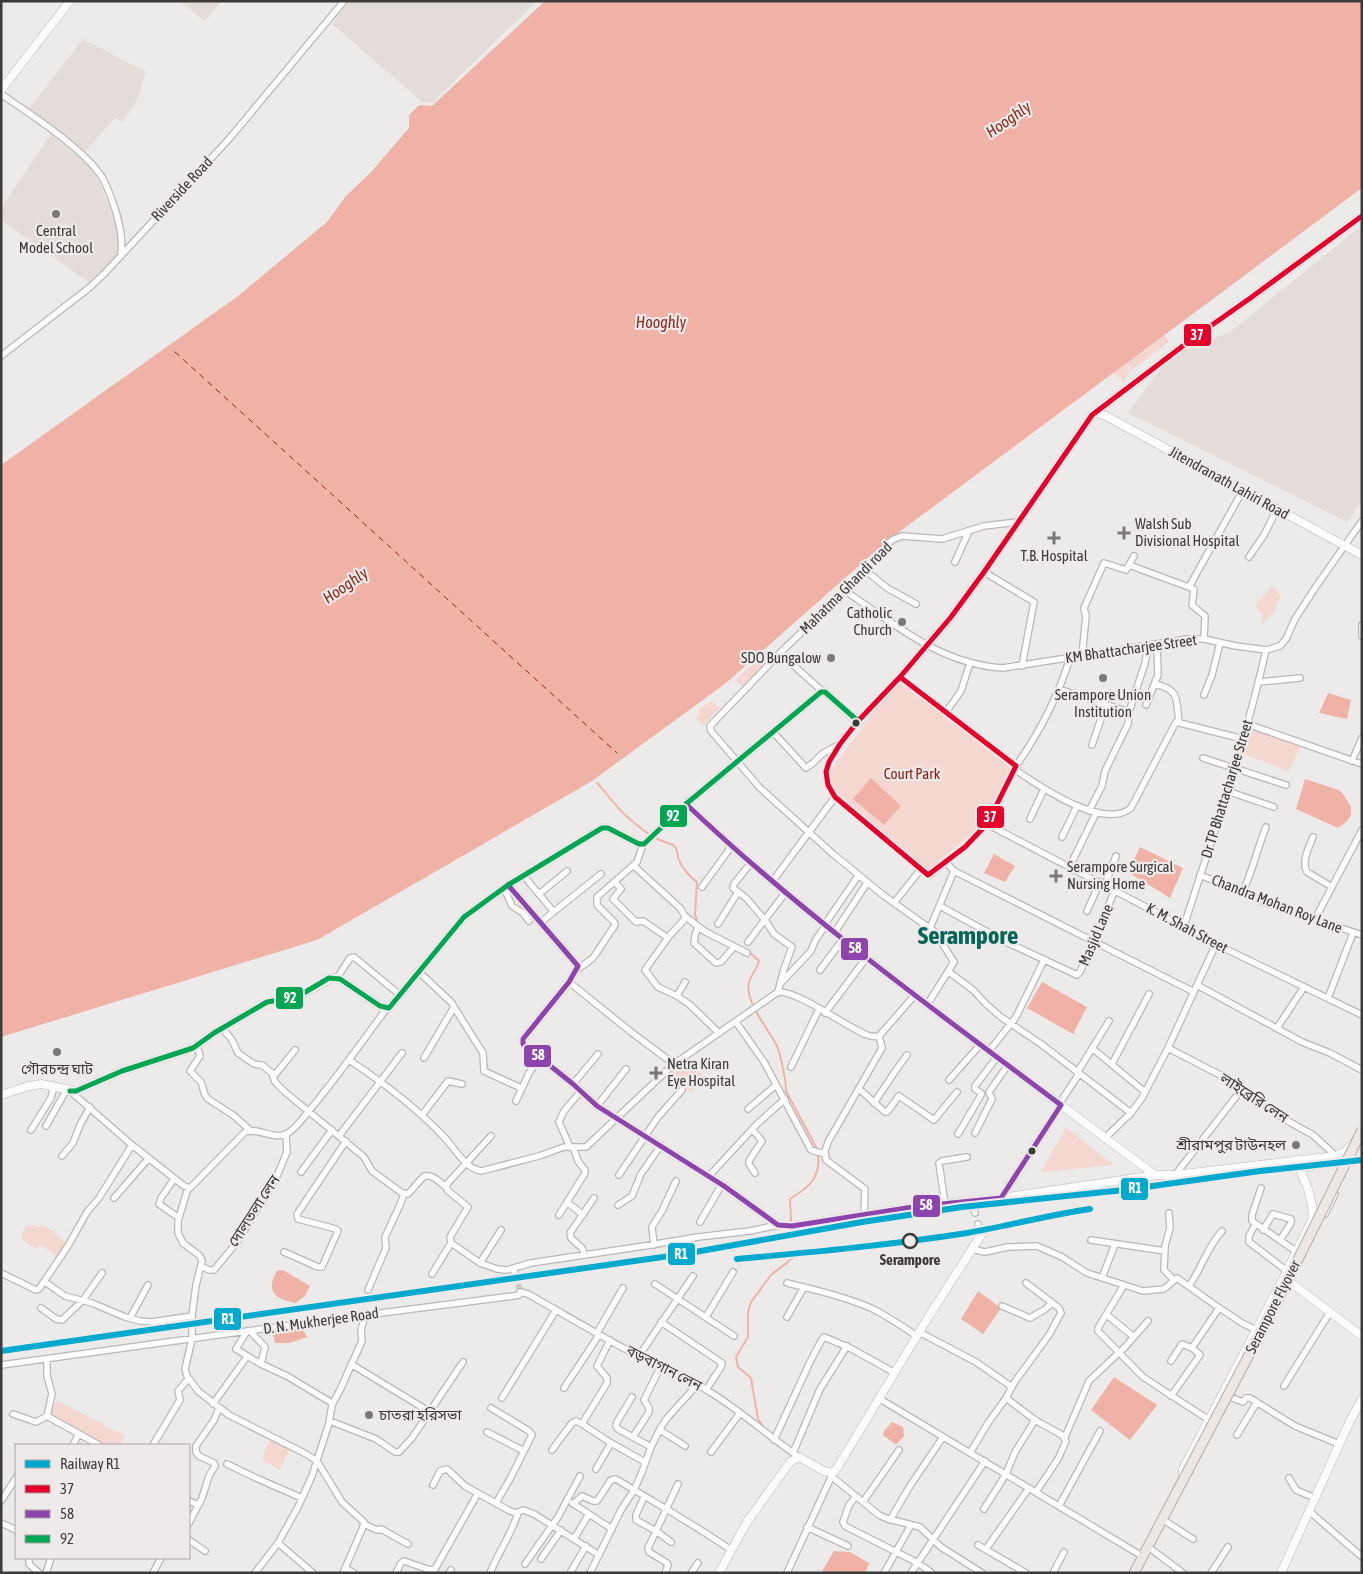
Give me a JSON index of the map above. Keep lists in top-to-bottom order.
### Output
{
  "streets": {
    "main road": ["Serampore Flyover"],
    "street": [
      "Riverside Road",
      "Jitendranath Lahiri Road",
      "Mahatma Ghandi road",
      "KM Bhattacharjee Street",
      "Dr TP Bhattacharjee Street",
      "Chandra Mohan Roy Lane",
      "K. M. Shah Street",
      "Masjid Lane",
      "লাইব্রেরি লেন",
      "দোলতলা লেন",
      "D. N. Mukherjee Road",
      "বড়বাগান লেন"
    ]
  },
  "crossings": [
    ["Mahatma Ghandi road", "KM Bhattacharjee Street"],
    ["KM Bhattacharjee Street", "Dr TP Bhattacharjee Street"],
    ["Dr TP Bhattacharjee Street", "Chandra Mohan Roy Lane"],
    ["Dr TP Bhattacharjee Street", "K. M. Shah Street"],
    ["Chandra Mohan Roy Lane", "K. M. Shah Street"],
    ["K. M. Shah Street", "Masjid Lane"],
    ["D. N. Mukherjee Road", "বড়বাগান লেন"]
  ],
  "districts": ["Serampore"],
  "water": ["Hooghly"],
  "parks": ["Court Park"],
  "places": {
    "other": [
      "Central Model School",
      "Catholic Church",
      "SDO Bungalow",
      "Serampore Union Institution",
      "গৌরচন্দ্র ঘাট",
      "শ্রীরামপুর টাউনহল",
      "Serampore",
      "চাতরা হরিসভা"
    ],
    "health": [
      "Walsh Sub Divisional Hospital",
      "T.B. Hospital",
      "Serampore Surgical Nursing Home",
      "Netra Kiran Eye Hospital"
    ]
  },
  "lines": [
    "transit line 37",
    "transit line 92",
    "transit line 58",
    "rail line R1"
  ],
  "legend": [
    "Railway R1",
    "37",
    "58",
    "92"
  ]
}
